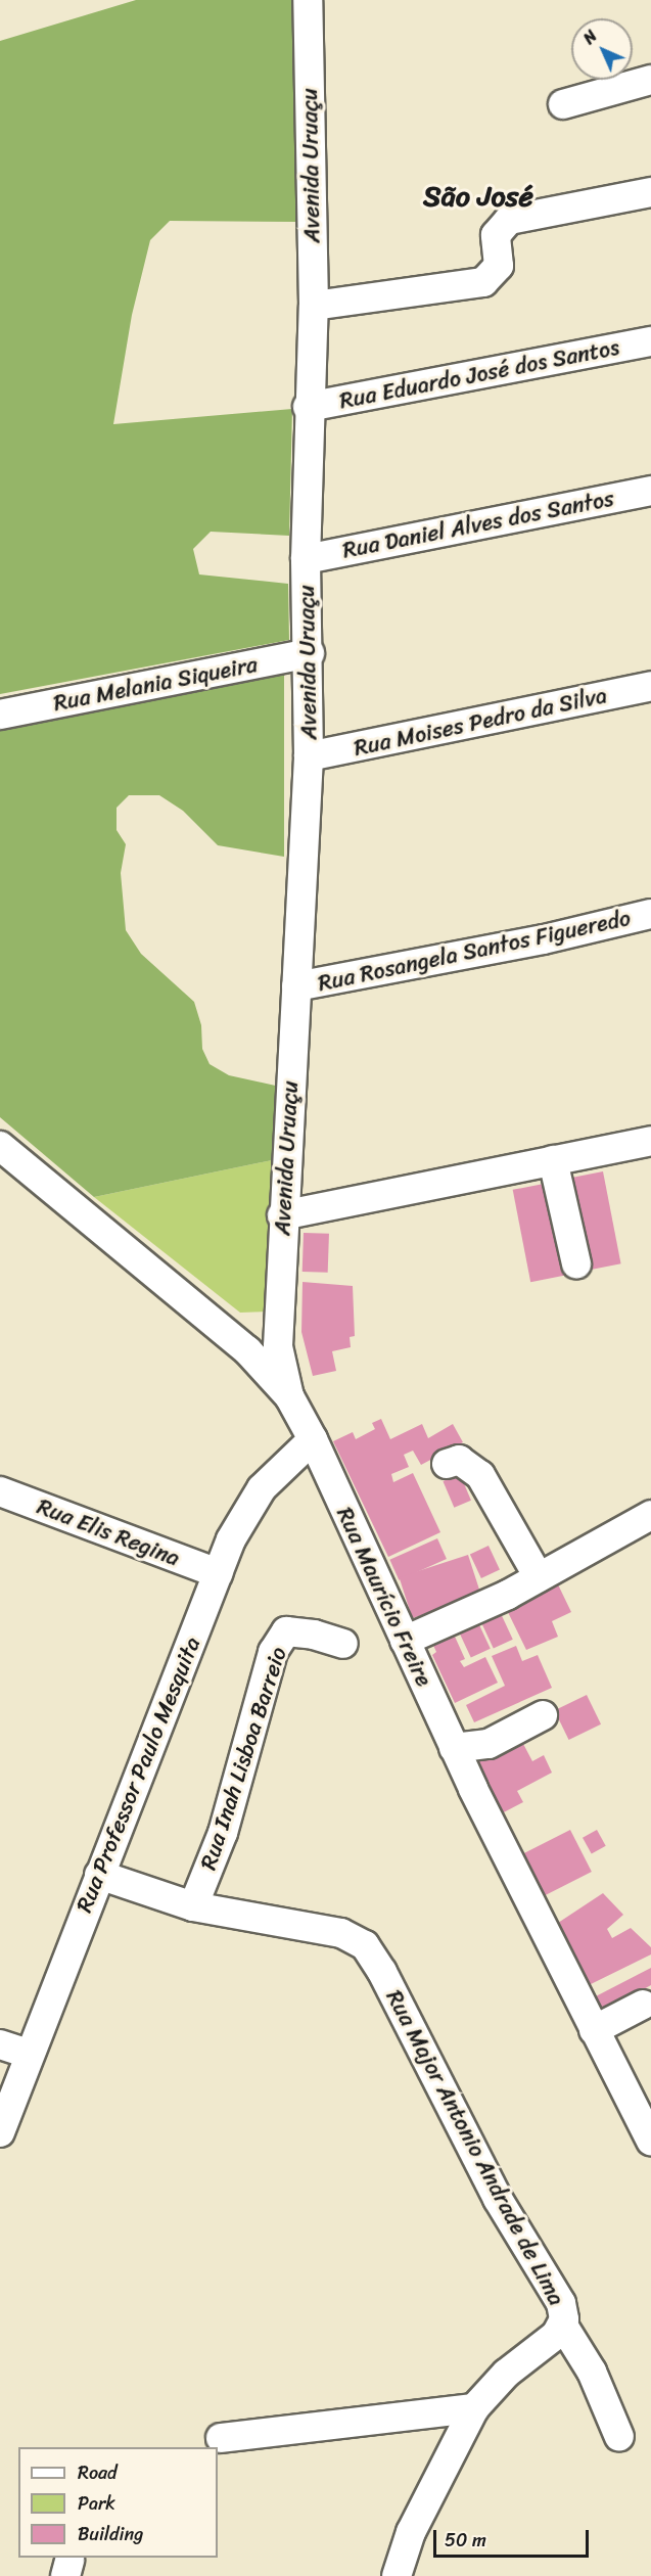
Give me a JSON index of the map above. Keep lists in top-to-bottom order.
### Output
{
  "streets": {
    "street": [
      "Avenida Uruaçu",
      "Rua Eduardo José dos Santos",
      "Rua Daniel Alves dos Santos",
      "Rua Melania Siqueira",
      "Rua Moises Pedro da Silva",
      "Rua Rosangela Santos Figueredo",
      "Rua Elis Regina",
      "Rua Maurício Freire",
      "Rua Inah Lisboa Barreio",
      "Rua Professor Paulo Mesquita",
      "Rua Major Antonio Andrade de Lima"
    ]
  },
  "crossings": [
    ["Avenida Uruaçu", "Rua Eduardo José dos Santos"],
    ["Avenida Uruaçu", "Rua Daniel Alves dos Santos"],
    ["Avenida Uruaçu", "Rua Melania Siqueira"],
    ["Avenida Uruaçu", "Rua Moises Pedro da Silva"],
    ["Avenida Uruaçu", "Rua Rosangela Santos Figueredo"],
    ["Avenida Uruaçu", "Rua Maurício Freire"],
    ["Rua Elis Regina", "Rua Professor Paulo Mesquita"],
    ["Rua Maurício Freire", "Rua Professor Paulo Mesquita"],
    ["Rua Inah Lisboa Barreio", "Rua Major Antonio Andrade de Lima"],
    ["Rua Professor Paulo Mesquita", "Rua Major Antonio Andrade de Lima"]
  ],
  "districts": ["São José"],
  "legend": ["Road", "Park", "Building"],
  "scale_bar": "50 m",
  "north": "top left"
}
